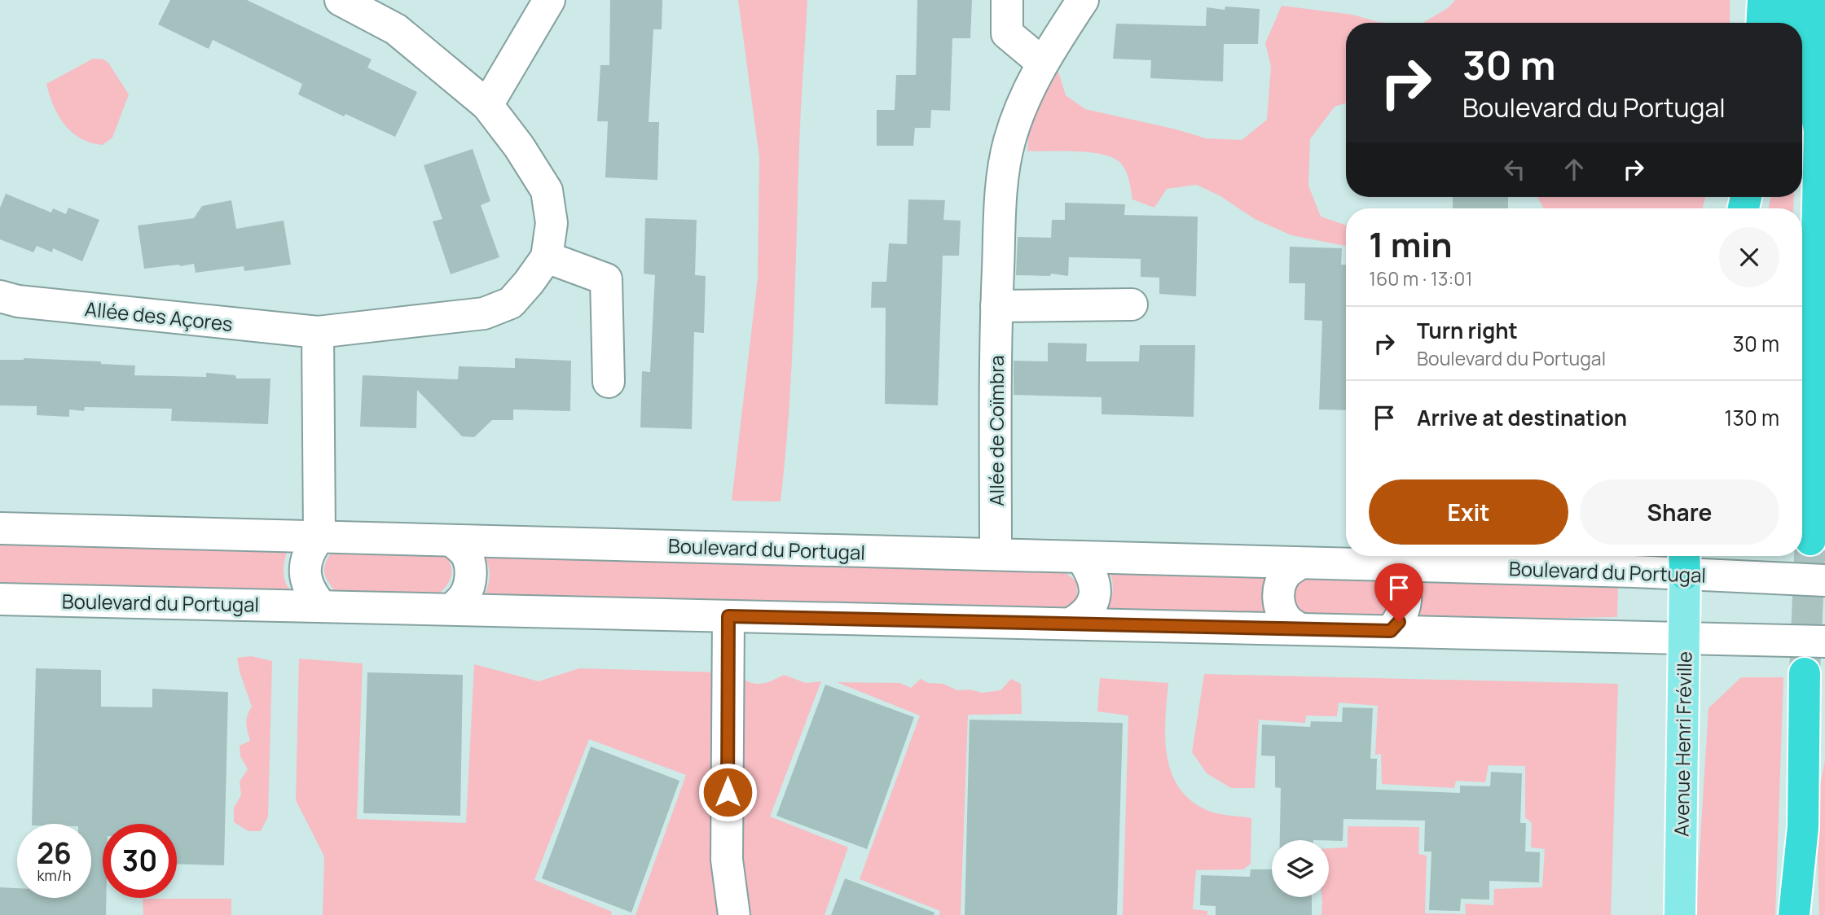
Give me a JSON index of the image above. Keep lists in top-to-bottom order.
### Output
{
  "streets": {
    "main road": ["Avenue Henri Fréville"],
    "street": ["Allée des Açores", "Allée de Coïmbra", "Boulevard du Portugal"]
  },
  "crossings": [
    ["Allée de Coïmbra", "Boulevard du Portugal"],
    ["Boulevard du Portugal", "Avenue Henri Fréville"]
  ],
  "page": {
    "turn": ["30 m", "Boulevard du Portugal"],
    "heading": ["1 min", "160 m · 13:01"],
    "list": [
      {
        "name": "Turn right",
        "note": "Boulevard du Portugal",
        "value": "30 m"
      },
      {
        "name": "Arrive at destination",
        "value": "130 m"
      }
    ],
    "buttons": ["Exit", "Share"],
    "speed": "26 km/h",
    "limit": "30"
  }
}
